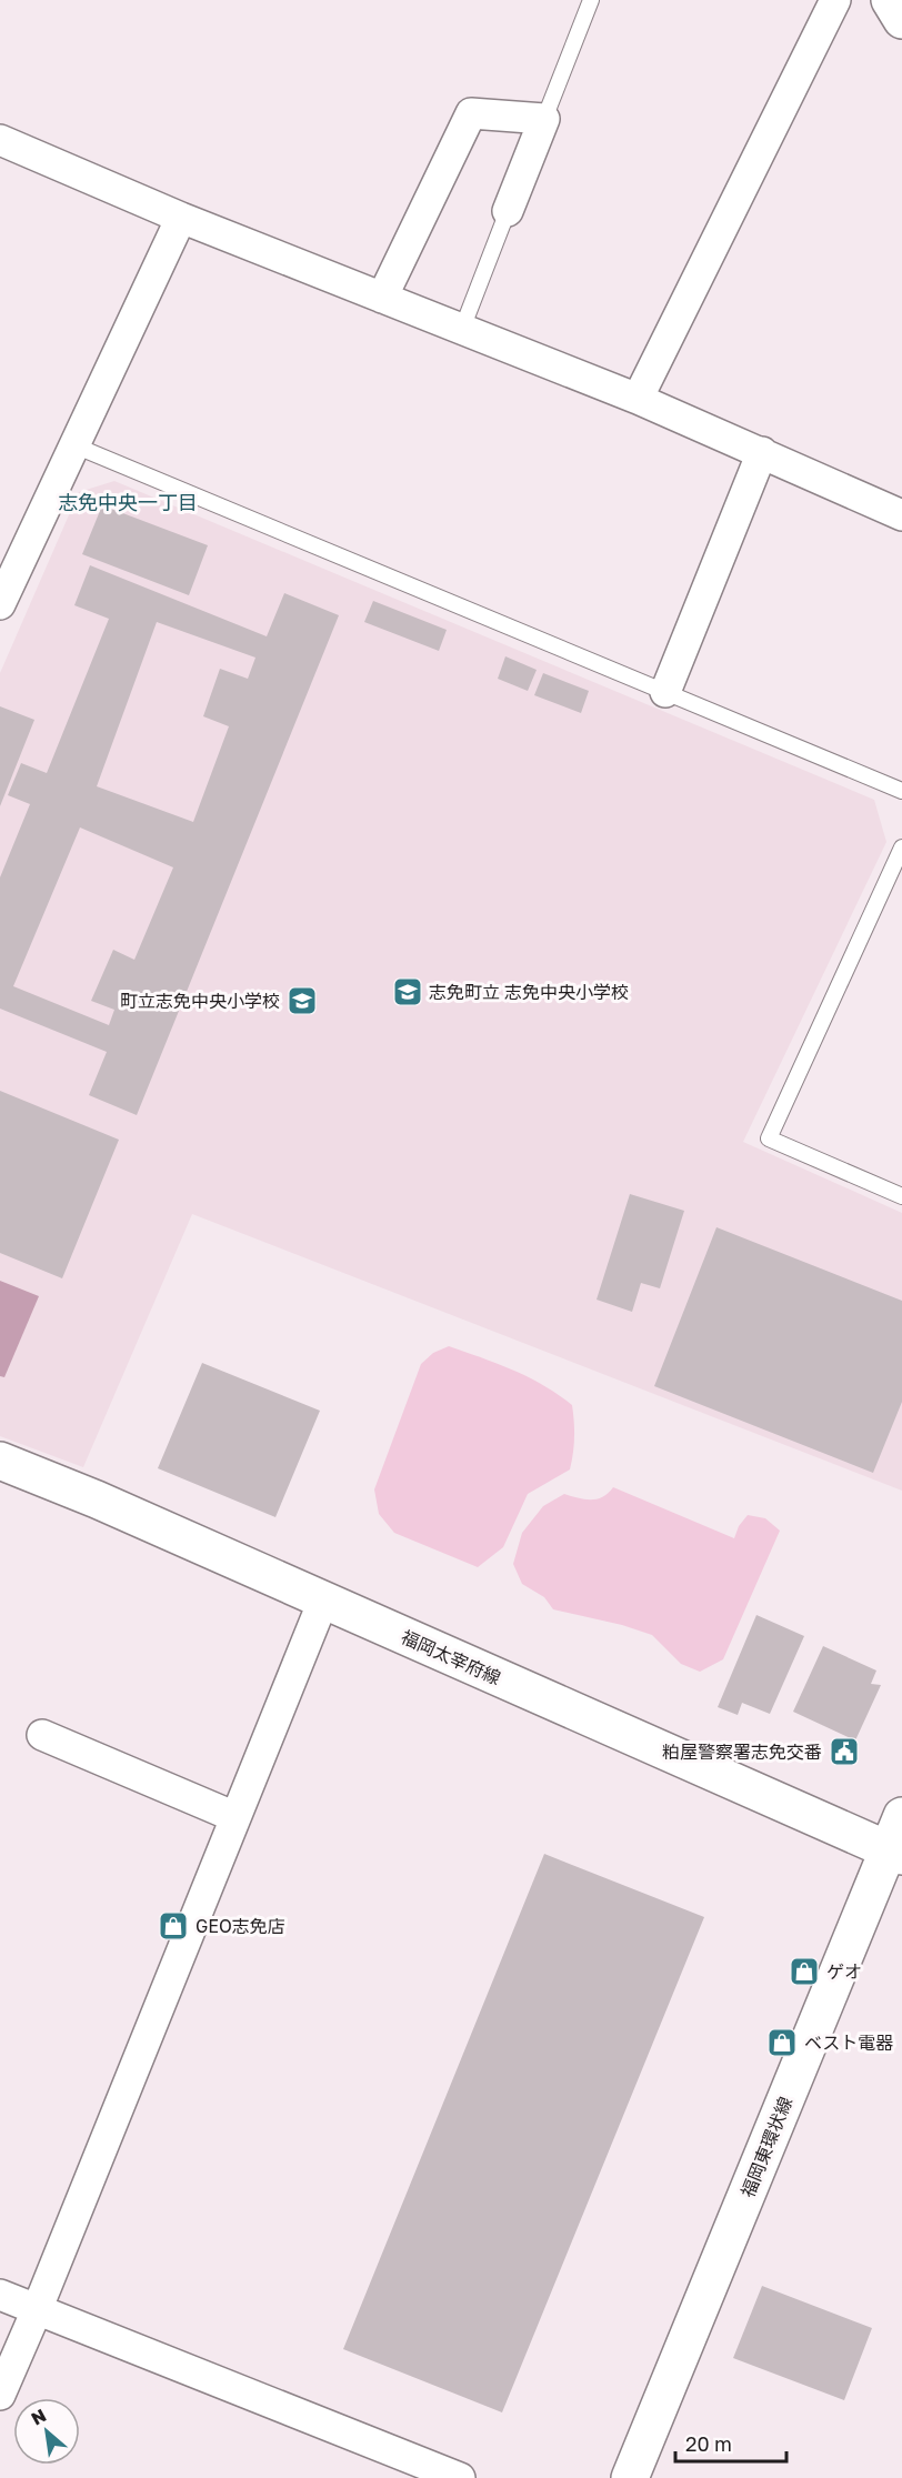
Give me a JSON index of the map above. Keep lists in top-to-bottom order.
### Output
{
  "streets": {
    "main road": ["福岡太宰府線", "福岡東環状線"]
  },
  "crossings": [
    ["福岡太宰府線", "福岡東環状線"]
  ],
  "districts": ["志免中央一丁目"],
  "places": {
    "school or university": ["志免町立 志免中央小学校", "町立志免中央小学校"],
    "public building": ["粕屋警察署志免交番"],
    "shop": ["GEO志免店", "ゲオ", "ベスト電器"]
  },
  "scale_bar": "20 m",
  "north": "top left"
}
